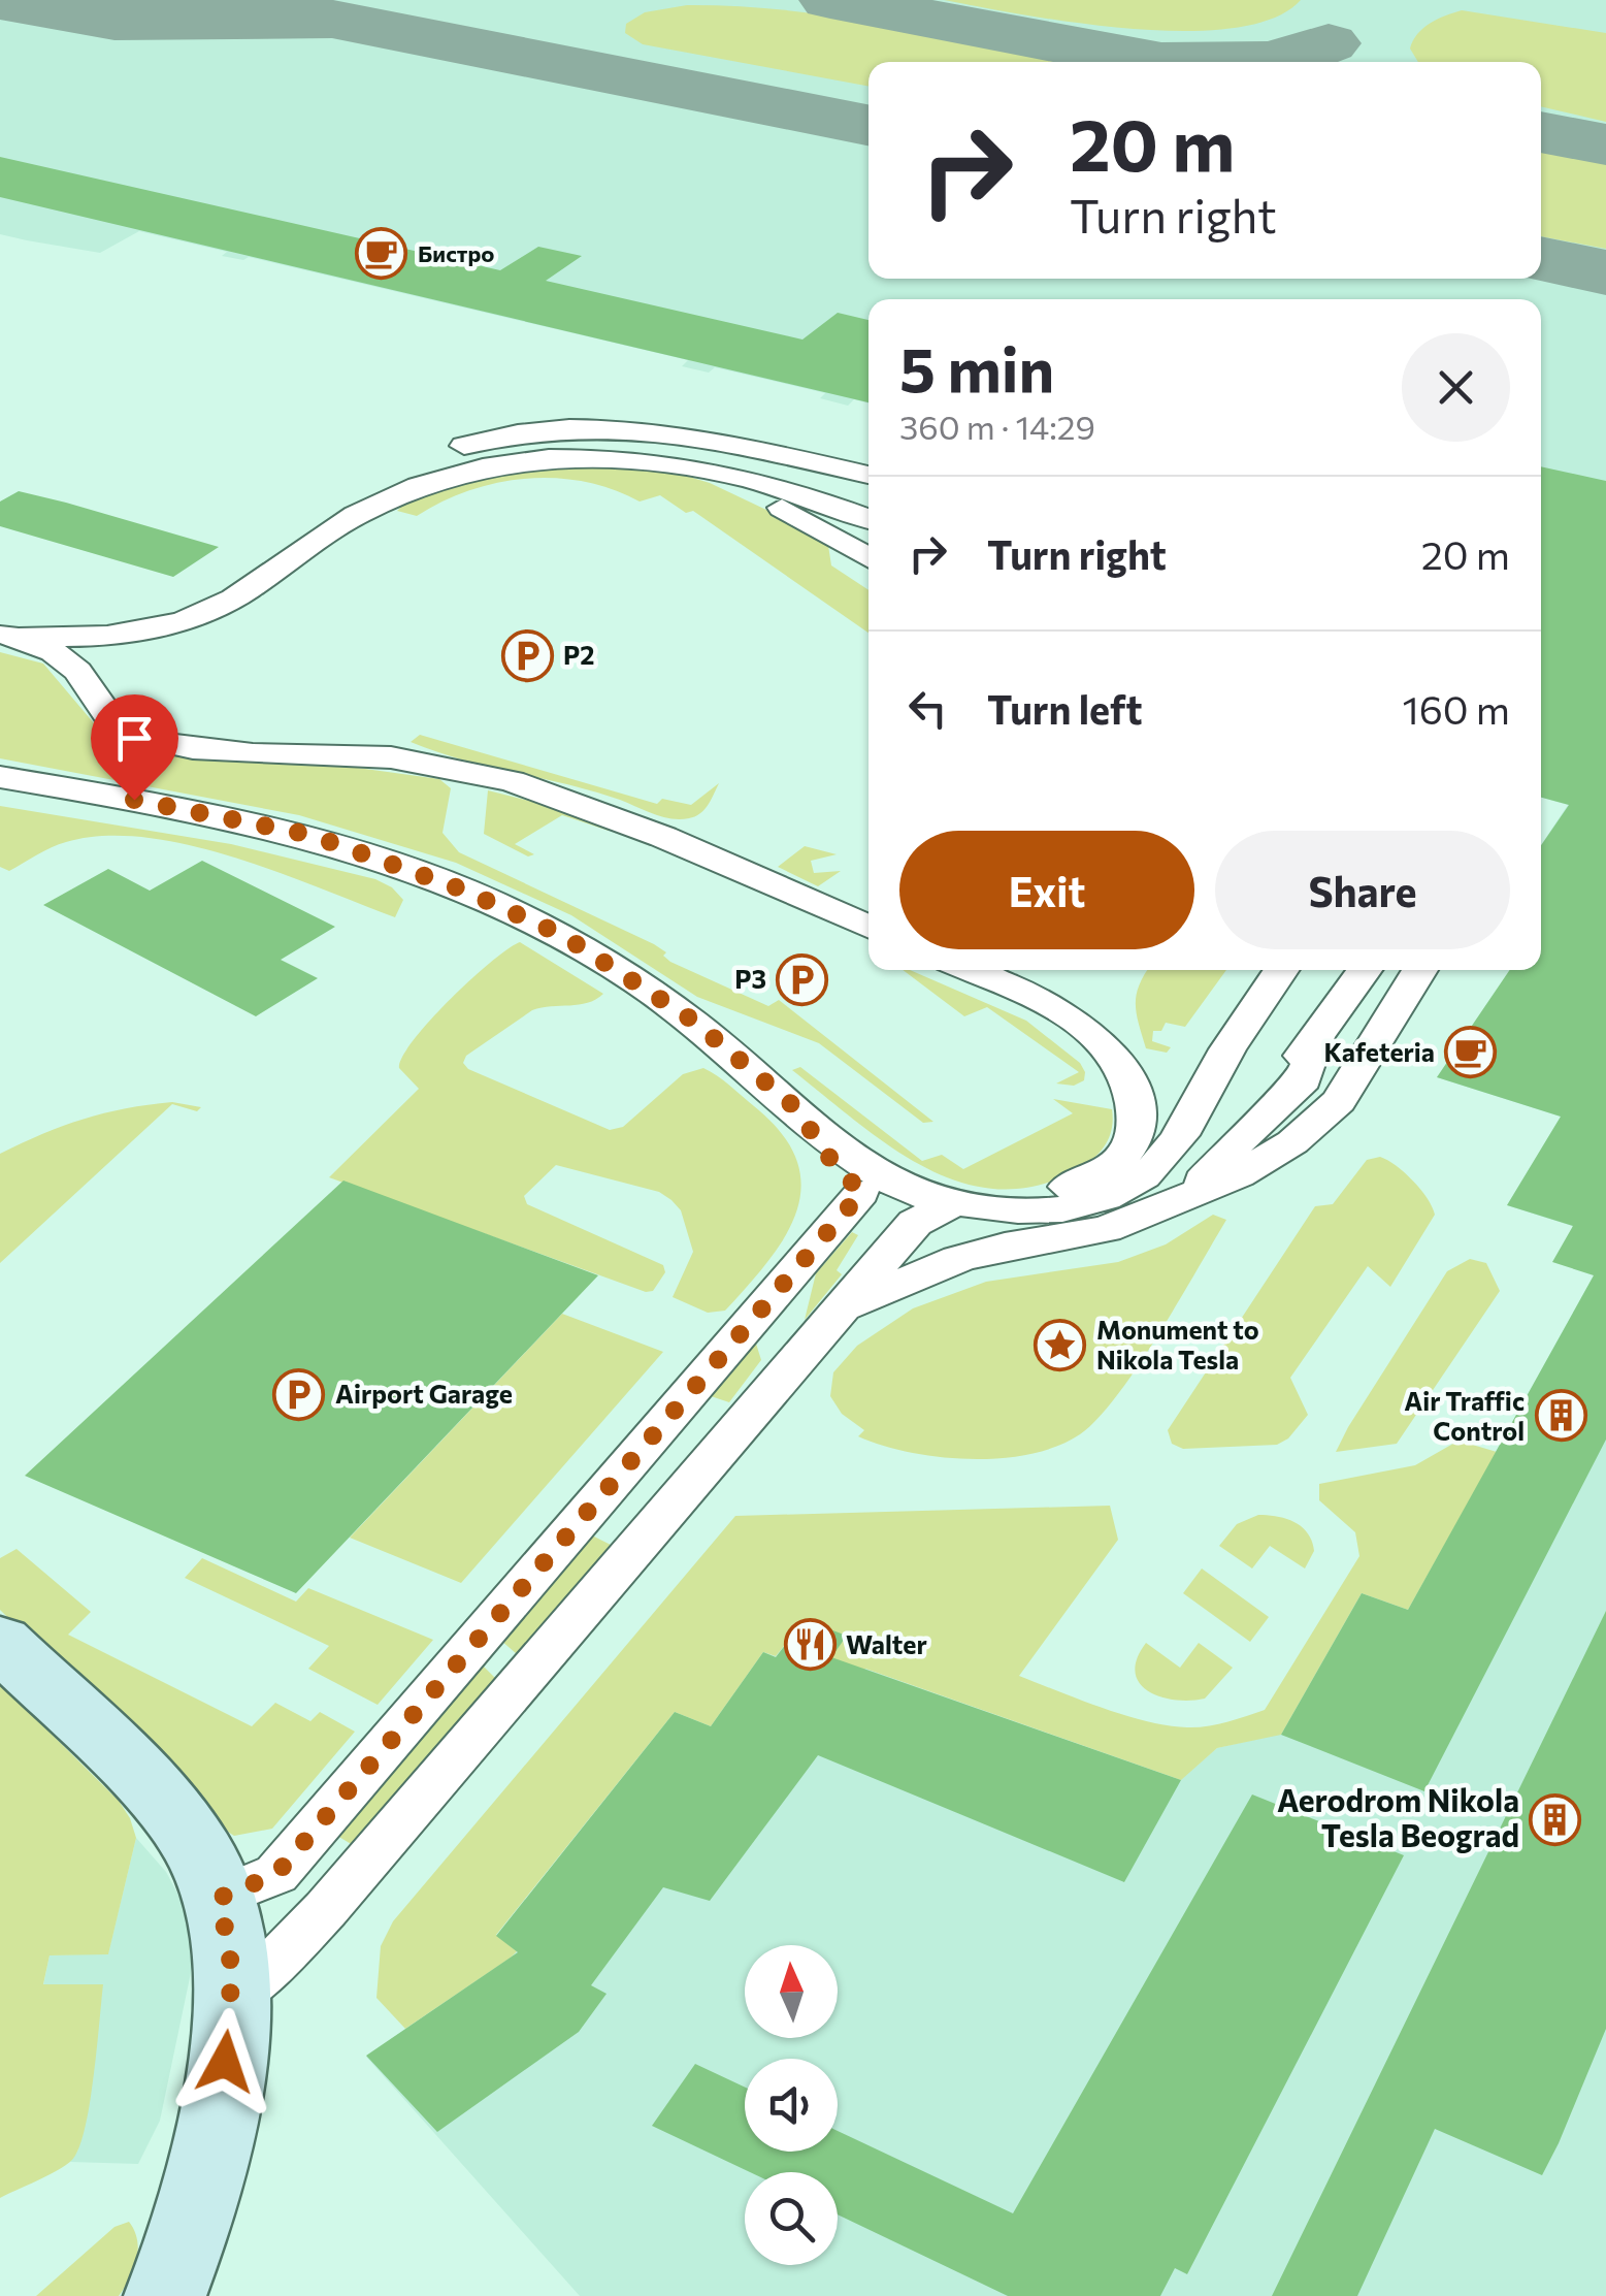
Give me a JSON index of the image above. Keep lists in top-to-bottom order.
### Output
{
  "places": {
    "cafe": ["Бистро", "Kafeteria"],
    "parking": ["P2", "P3", "Airport Garage"],
    "place": ["Monument to Nikola Tesla"],
    "building": ["Air Traffic Control", "Aerodrom Nikola Tesla Beograd"],
    "restaurant": ["Walter"]
  },
  "north": "top",
  "page": {
    "turn": ["20 m", "Turn right"],
    "heading": ["5 min", "360 m · 14:29"],
    "list": [
      {
        "name": "Turn right",
        "value": "20 m"
      },
      {
        "name": "Turn left",
        "value": "160 m"
      }
    ],
    "buttons": ["Exit", "Share"]
  }
}
